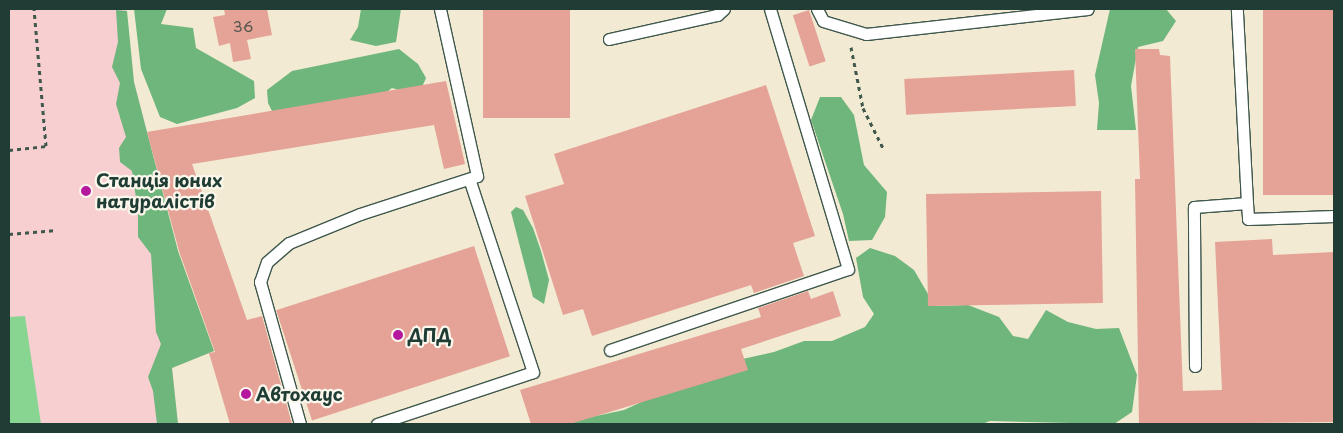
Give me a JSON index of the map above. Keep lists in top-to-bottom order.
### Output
{
  "places": ["Станція юних натуралістів", "ДПД", "Автохаус"],
  "house_numbers": ["36"]
}
